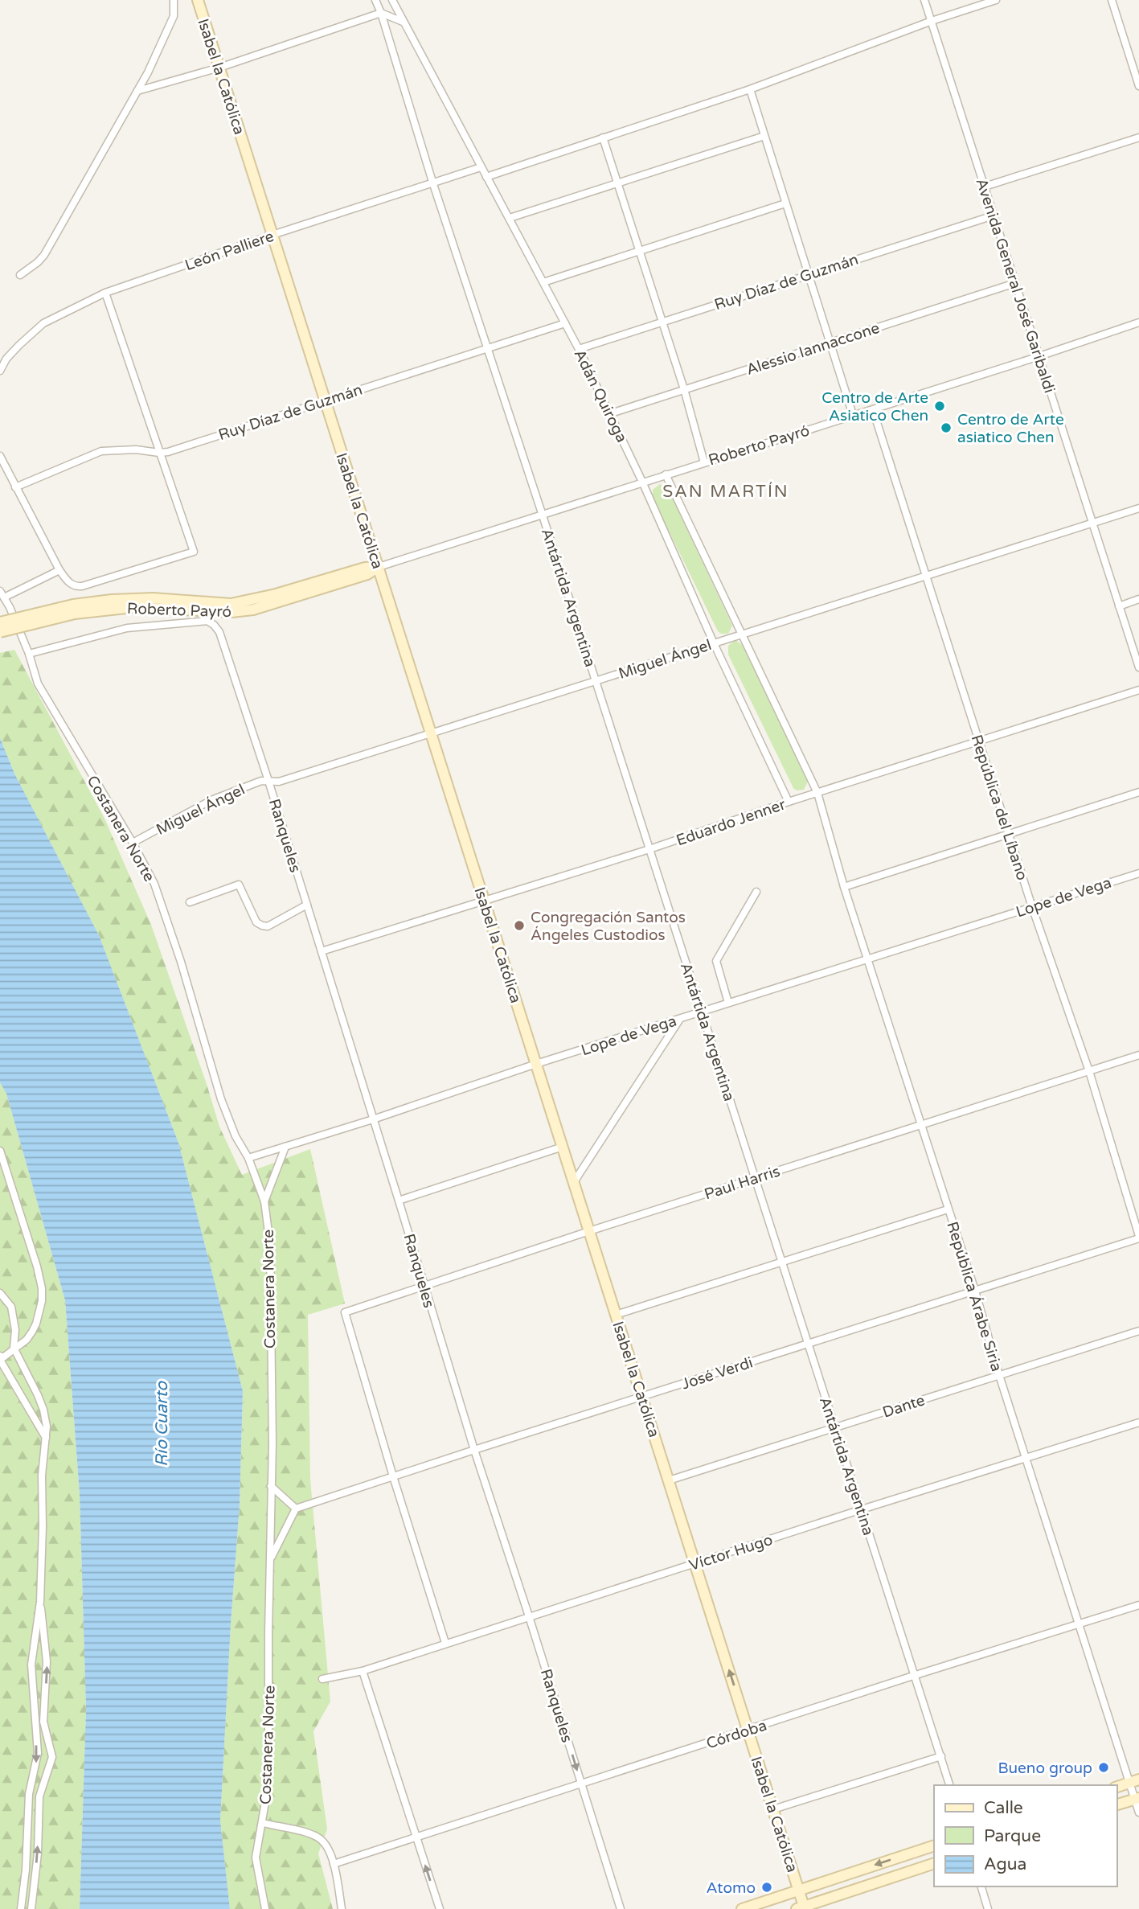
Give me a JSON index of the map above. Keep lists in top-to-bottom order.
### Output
{
  "streets": {
    "main road": ["Isabel la Católica", "Roberto Payró"],
    "street": [
      "León Palliere",
      "Ruy Díaz de Guzmán",
      "Avenida General José Garibaldi",
      "Alessio Iannaccone",
      "Adán Quiroga",
      "Antártida Argentina",
      "Miguel Ángel",
      "República del Líbano",
      "Eduardo Jenner",
      "Costanera Norte",
      "Ranqueles",
      "Lope de Vega",
      "Paul Harris",
      "República Árabe Siria",
      "José Verdi",
      "Dante",
      "Víctor Hugo",
      "Córdoba"
    ]
  },
  "crossings": [
    ["Isabel la Católica", "León Palliere"],
    ["Isabel la Católica", "Ruy Díaz de Guzmán"],
    ["Isabel la Católica", "Roberto Payró"],
    ["Isabel la Católica", "Miguel Ángel"],
    ["Isabel la Católica", "Eduardo Jenner"],
    ["Isabel la Católica", "Lope de Vega"],
    ["Isabel la Católica", "Paul Harris"],
    ["Isabel la Católica", "José Verdi"],
    ["Isabel la Católica", "Dante"],
    ["Isabel la Católica", "Víctor Hugo"],
    ["Isabel la Católica", "Córdoba"],
    ["León Palliere", "Adán Quiroga"],
    ["León Palliere", "Antártida Argentina"],
    ["Ruy Díaz de Guzmán", "Avenida General José Garibaldi"],
    ["Ruy Díaz de Guzmán", "Adán Quiroga"],
    ["Ruy Díaz de Guzmán", "Antártida Argentina"],
    ["Avenida General José Garibaldi", "Alessio Iannaccone"],
    ["Avenida General José Garibaldi", "Roberto Payró"],
    ["Avenida General José Garibaldi", "Miguel Ángel"],
    ["Alessio Iannaccone", "Adán Quiroga"],
    ["Adán Quiroga", "Roberto Payró"],
    ["Adán Quiroga", "Miguel Ángel"],
    ["Adán Quiroga", "Eduardo Jenner"],
    ["Roberto Payró", "Antártida Argentina"],
    ["Roberto Payró", "República del Líbano"],
    ["Antártida Argentina", "Miguel Ángel"],
    ["Antártida Argentina", "Eduardo Jenner"],
    ["Antártida Argentina", "Lope de Vega"],
    ["Antártida Argentina", "Paul Harris"],
    ["Antártida Argentina", "José Verdi"],
    ["Antártida Argentina", "Dante"],
    ["Antártida Argentina", "Víctor Hugo"],
    ["Antártida Argentina", "Córdoba"],
    ["Miguel Ángel", "República del Líbano"],
    ["Miguel Ángel", "Costanera Norte"],
    ["Miguel Ángel", "Ranqueles"],
    ["República del Líbano", "Eduardo Jenner"],
    ["República del Líbano", "Lope de Vega"],
    ["República del Líbano", "Paul Harris"],
    ["República del Líbano", "José Verdi"],
    ["Eduardo Jenner", "Ranqueles"],
    ["Eduardo Jenner", "República Árabe Siria"],
    ["Costanera Norte", "Ranqueles"],
    ["Costanera Norte", "Lope de Vega"],
    ["Ranqueles", "Lope de Vega"],
    ["Ranqueles", "Paul Harris"],
    ["Ranqueles", "José Verdi"],
    ["Ranqueles", "Víctor Hugo"],
    ["Ranqueles", "Córdoba"],
    ["Lope de Vega", "República Árabe Siria"],
    ["Paul Harris", "República Árabe Siria"],
    ["Paul Harris", "José Verdi"],
    ["República Árabe Siria", "José Verdi"],
    ["República Árabe Siria", "Dante"],
    ["República Árabe Siria", "Víctor Hugo"],
    ["República Árabe Siria", "Córdoba"]
  ],
  "districts": ["SAN MARTÍN"],
  "water": ["Río Cuarto"],
  "places": [
    "Centro de Arte Asiatico Chen",
    "Centro de Arte asiatico Chen",
    "Congregación Santos Ángeles Custodios",
    "Bueno group",
    "Atomo"
  ],
  "legend": ["Calle", "Parque", "Agua"]
}
